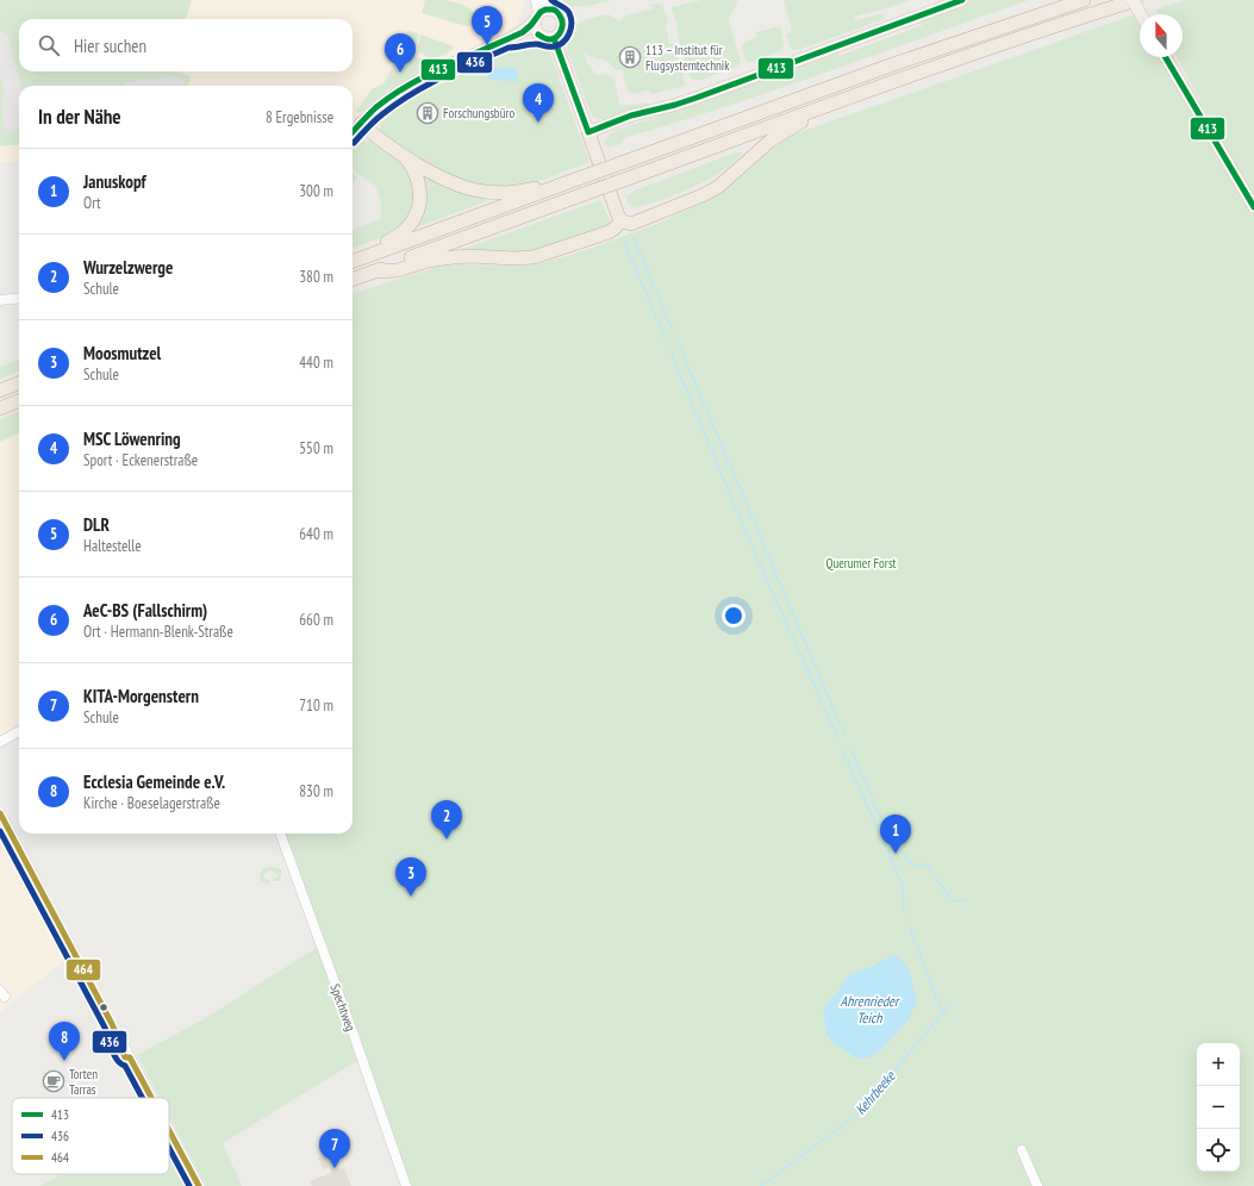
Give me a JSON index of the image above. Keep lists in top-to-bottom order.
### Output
{
  "streets": {
    "street": ["Spechtweg"]
  },
  "water": ["Ahrenrieder Teich", "Kehrbeeke"],
  "parks": ["Querumer Forst"],
  "places": {
    "building": ["113 – Institut für Flugsystemtechnik", "Forschungsbüro"],
    "cafe": ["Torten Tarras"]
  },
  "lines": ["transit line 413", "transit line 436", "transit line 464"],
  "legend": ["413", "436", "464"],
  "north": "top",
  "page": {
    "pins": [
      "5",
      "6",
      "4",
      "2",
      "1",
      "3",
      "8",
      "7"
    ],
    "search": "Hier suchen",
    "heading": ["In der Nähe", "8 Ergebnisse"],
    "list": [
      {
        "mark": "1",
        "name": "Januskopf",
        "note": "Ort",
        "value": "300 m"
      },
      {
        "mark": "2",
        "name": "Wurzelzwerge",
        "note": "Schule",
        "value": "380 m"
      },
      {
        "mark": "3",
        "name": "Moosmutzel",
        "note": "Schule",
        "value": "440 m"
      },
      {
        "mark": "4",
        "name": "MSC Löwenring",
        "note": "Sport · Eckenerstraße",
        "value": "550 m"
      },
      {
        "mark": "5",
        "name": "DLR",
        "note": "Haltestelle",
        "value": "640 m"
      },
      {
        "mark": "6",
        "name": "AeC-BS (Fallschirm)",
        "note": "Ort · Hermann-Blenk-Straße",
        "value": "660 m"
      },
      {
        "mark": "7",
        "name": "KITA-Morgenstern",
        "note": "Schule",
        "value": "710 m"
      },
      {
        "mark": "8",
        "name": "Ecclesia Gemeinde e.V.",
        "note": "Kirche · Boeselagerstraße",
        "value": "830 m"
      }
    ],
    "map_buttons": ["+", "−"]
  }
}
